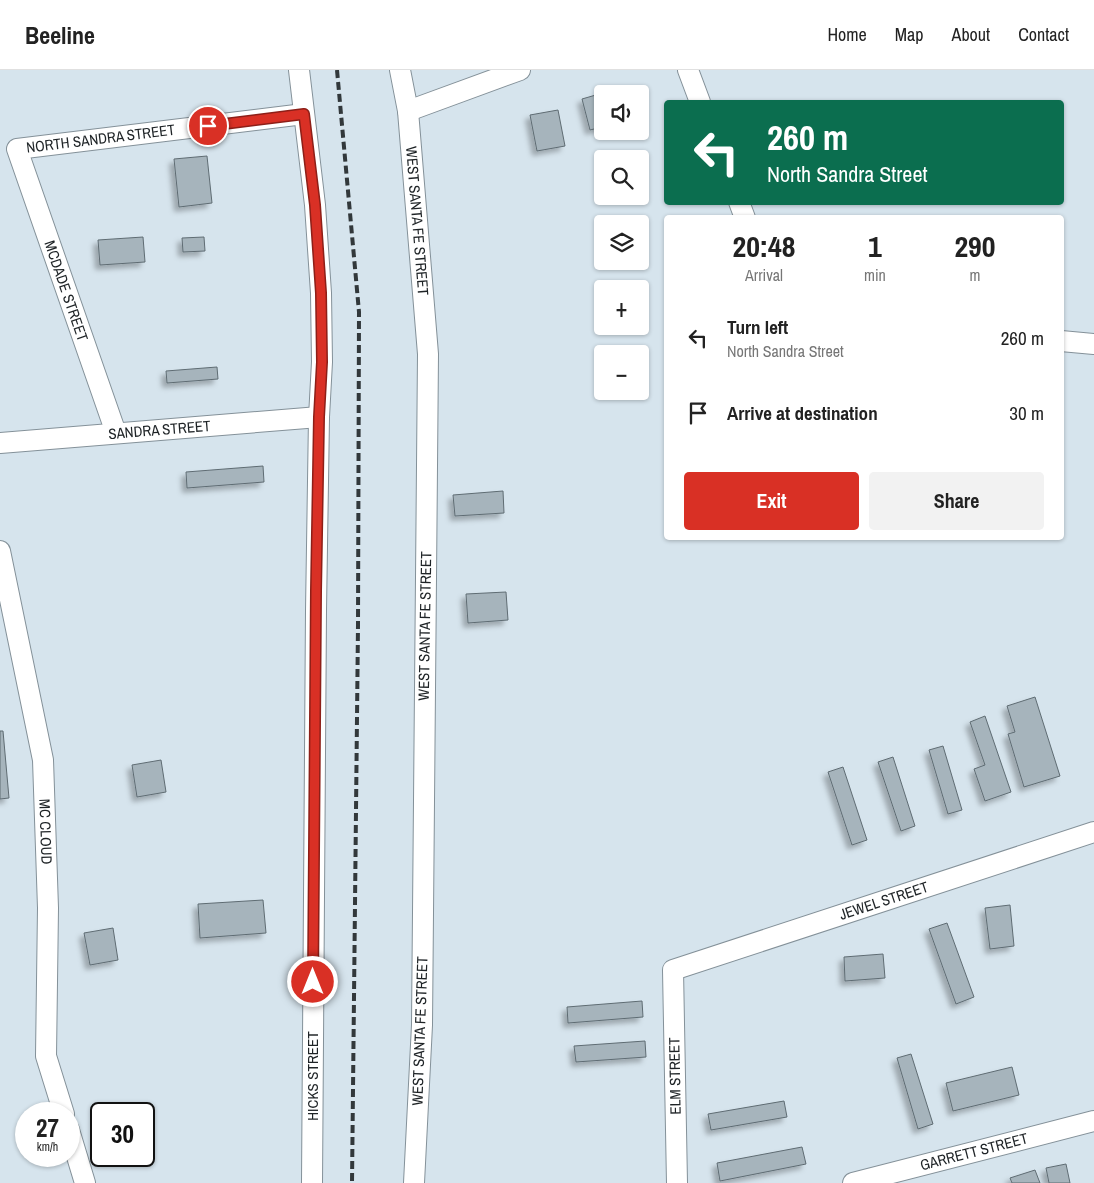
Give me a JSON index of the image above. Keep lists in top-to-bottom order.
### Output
{
  "streets": {
    "street": [
      "NORTH SANDRA STREET",
      "WEST SANTA FE STREET",
      "MCDADE STREET",
      "SANDRA STREET",
      "MC CLOUD",
      "JEWEL STREET",
      "HICKS STREET",
      "ELM STREET",
      "GARRETT STREET"
    ]
  },
  "crossings": [
    ["NORTH SANDRA STREET", "MCDADE STREET"],
    ["NORTH SANDRA STREET", "HICKS STREET"],
    ["MCDADE STREET", "SANDRA STREET"],
    ["SANDRA STREET", "HICKS STREET"],
    ["JEWEL STREET", "ELM STREET"]
  ],
  "page": {
    "header": "Beeline",
    "nav": [
      "Home",
      "Map",
      "About",
      "Contact"
    ],
    "map_buttons": ["+", "−"],
    "turn": ["260 m", "North Sandra Street"],
    "eta": [
      "20:48",
      "Arrival",
      "1",
      "min",
      "290",
      "m"
    ],
    "list": [
      {
        "name": "Turn left",
        "note": "North Sandra Street",
        "value": "260 m"
      },
      {
        "name": "Arrive at destination",
        "value": "30 m"
      }
    ],
    "buttons": ["Exit", "Share"],
    "speed": "27 km/h",
    "limit": "30"
  }
}
